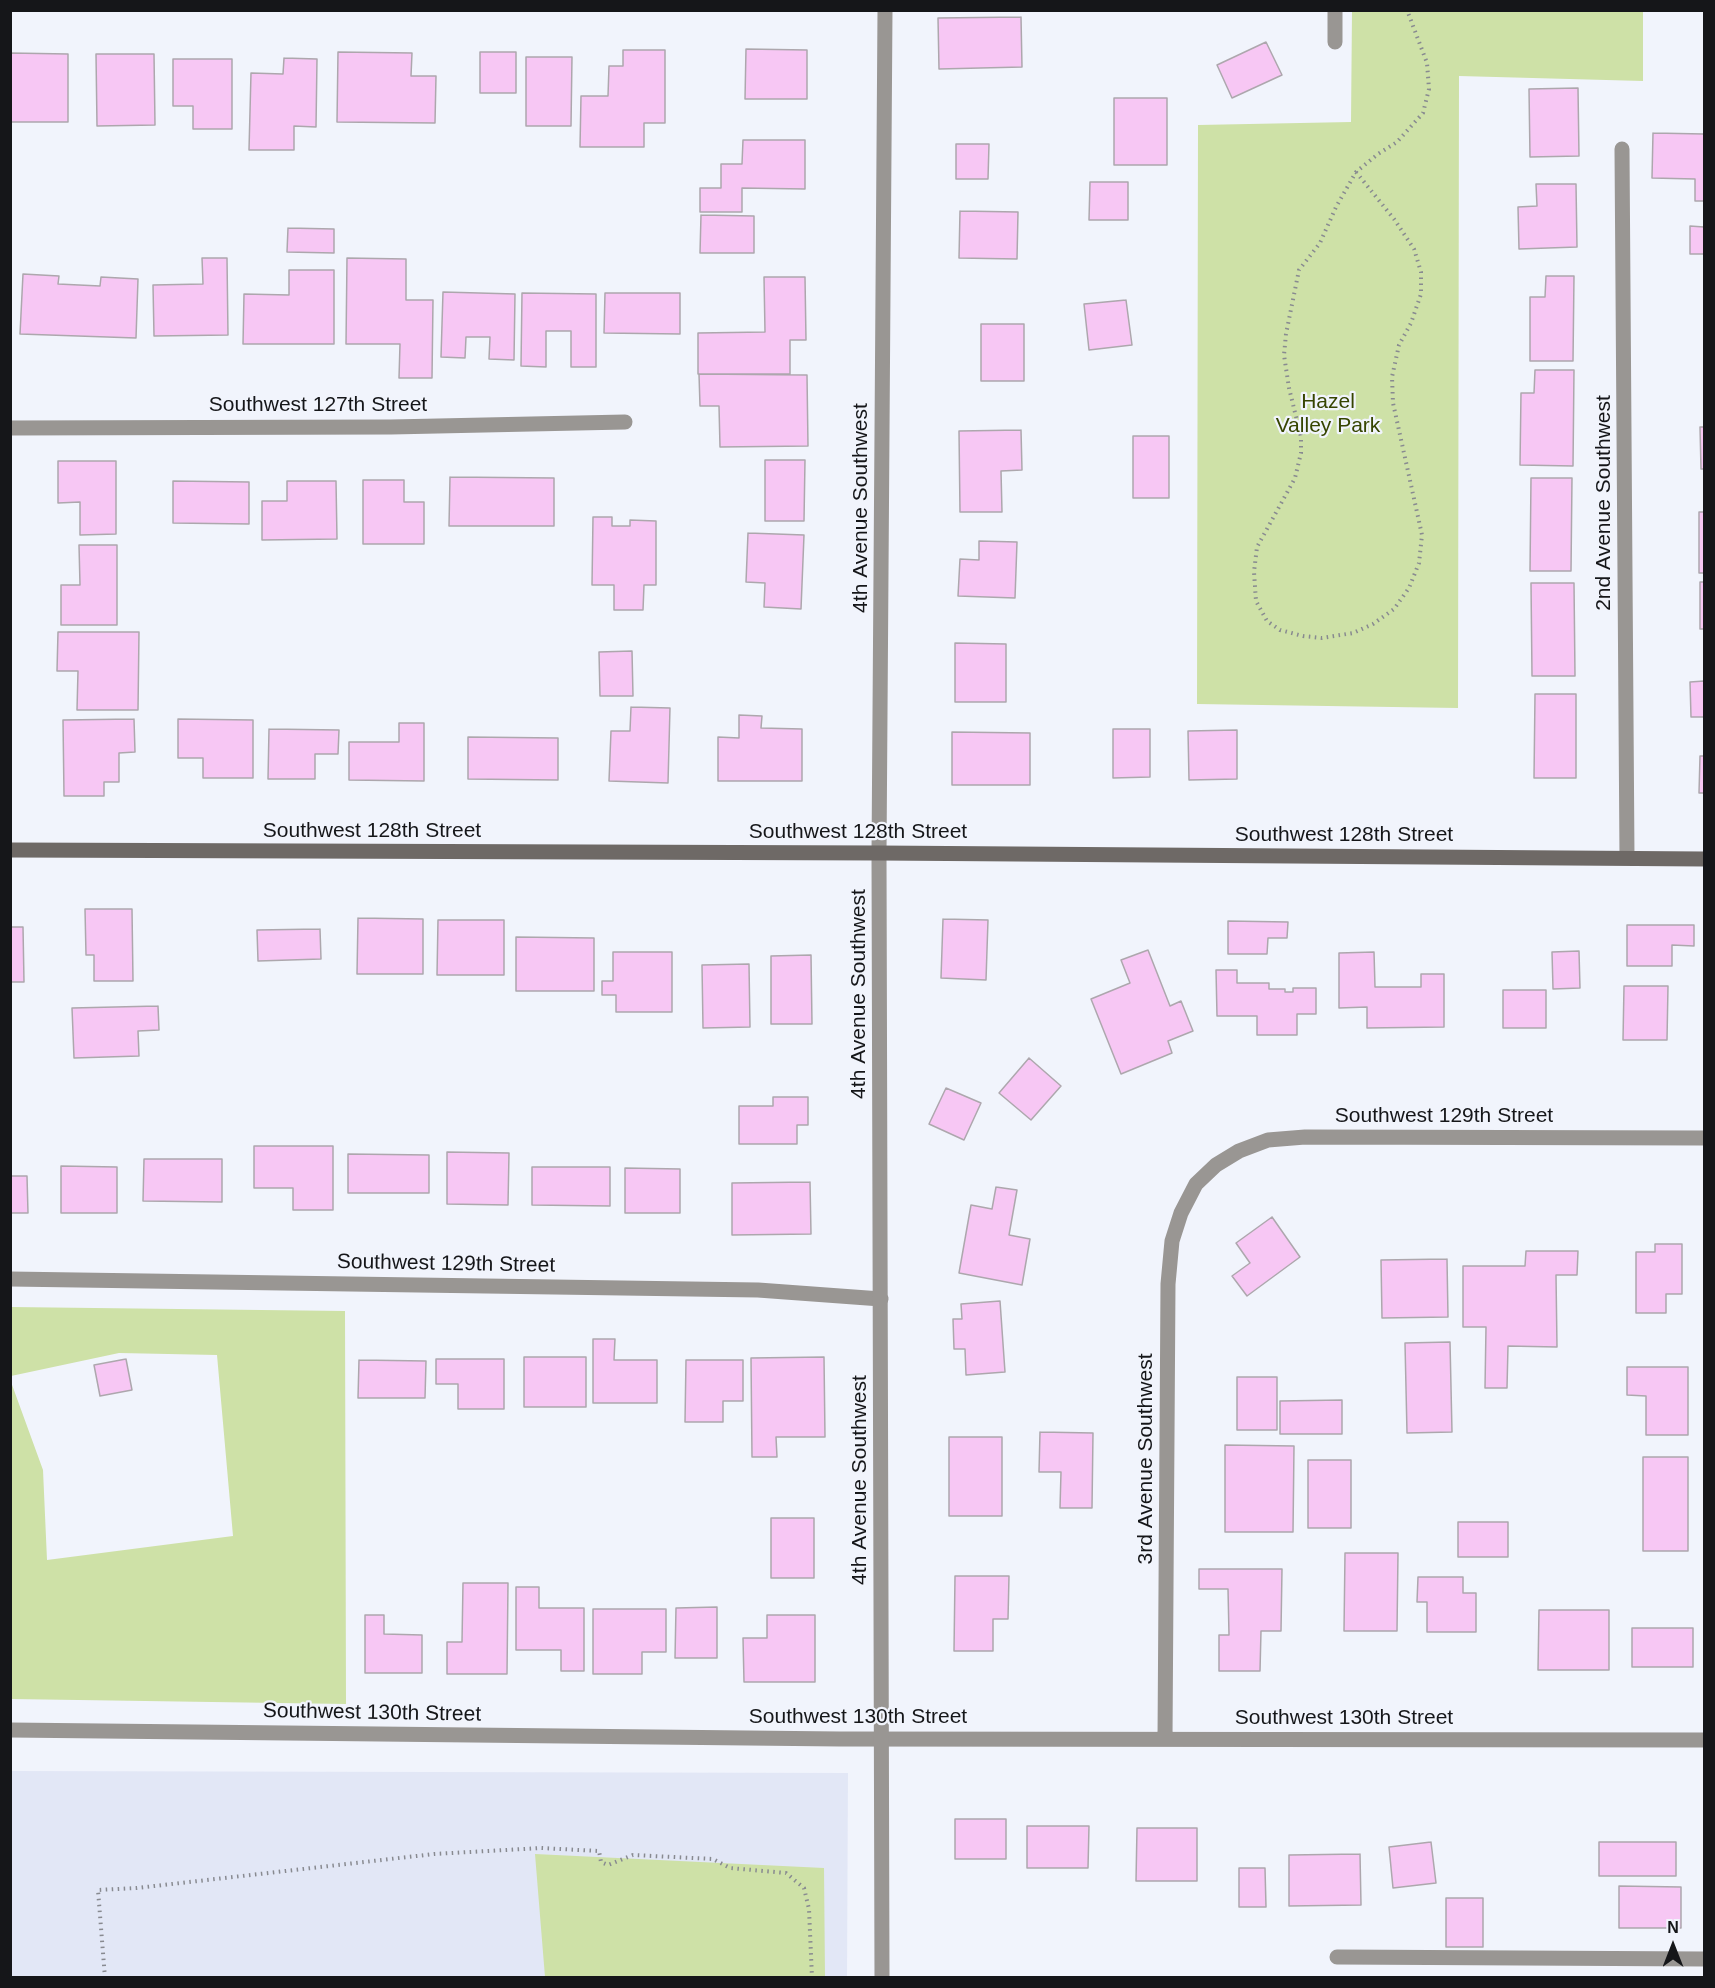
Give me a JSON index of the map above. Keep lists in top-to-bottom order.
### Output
{
  "streets": {
    "main road": ["Southwest 128th Street"],
    "street": [
      "Southwest 127th Street",
      "2nd Avenue Southwest",
      "4th Avenue Southwest",
      "Southwest 129th Street",
      "3rd Avenue Southwest",
      "Southwest 130th Street"
    ]
  },
  "crossings": [
    ["2nd Avenue Southwest", "Southwest 128th Street"],
    ["4th Avenue Southwest", "Southwest 128th Street"],
    ["4th Avenue Southwest", "Southwest 129th Street"],
    ["4th Avenue Southwest", "Southwest 130th Street"],
    ["Southwest 129th Street", "3rd Avenue Southwest"],
    ["3rd Avenue Southwest", "Southwest 130th Street"]
  ],
  "parks": ["Hazel Valley Park"],
  "north": "top"
}
